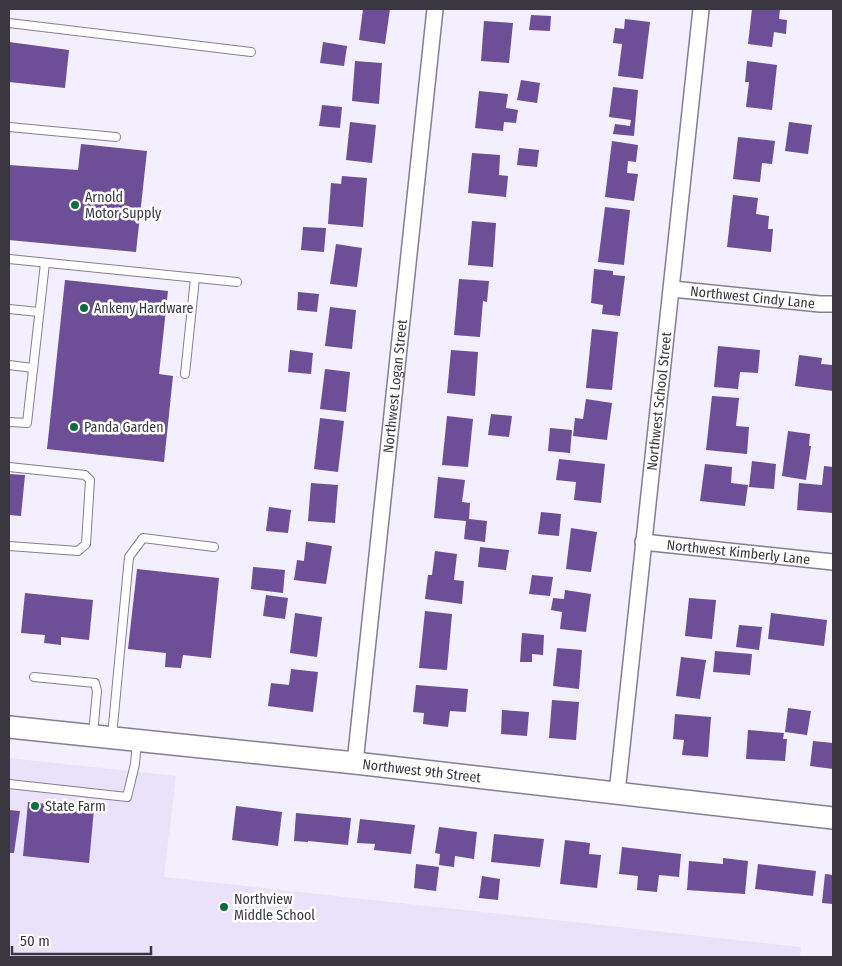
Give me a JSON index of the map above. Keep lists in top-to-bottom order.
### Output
{
  "streets": {
    "street": [
      "Northwest Cindy Lane",
      "Northwest Logan Street",
      "Northwest School Street",
      "Northwest Kimberly Lane",
      "Northwest 9th Street"
    ]
  },
  "crossings": [
    ["Northwest Cindy Lane", "Northwest School Street"],
    ["Northwest Logan Street", "Northwest 9th Street"],
    ["Northwest School Street", "Northwest Kimberly Lane"],
    ["Northwest School Street", "Northwest 9th Street"]
  ],
  "places": [
    "Arnold Motor Supply",
    "Ankeny Hardware",
    "Panda Garden",
    "State Farm",
    "Northview Middle School"
  ],
  "scale_bar": "50 m"
}
